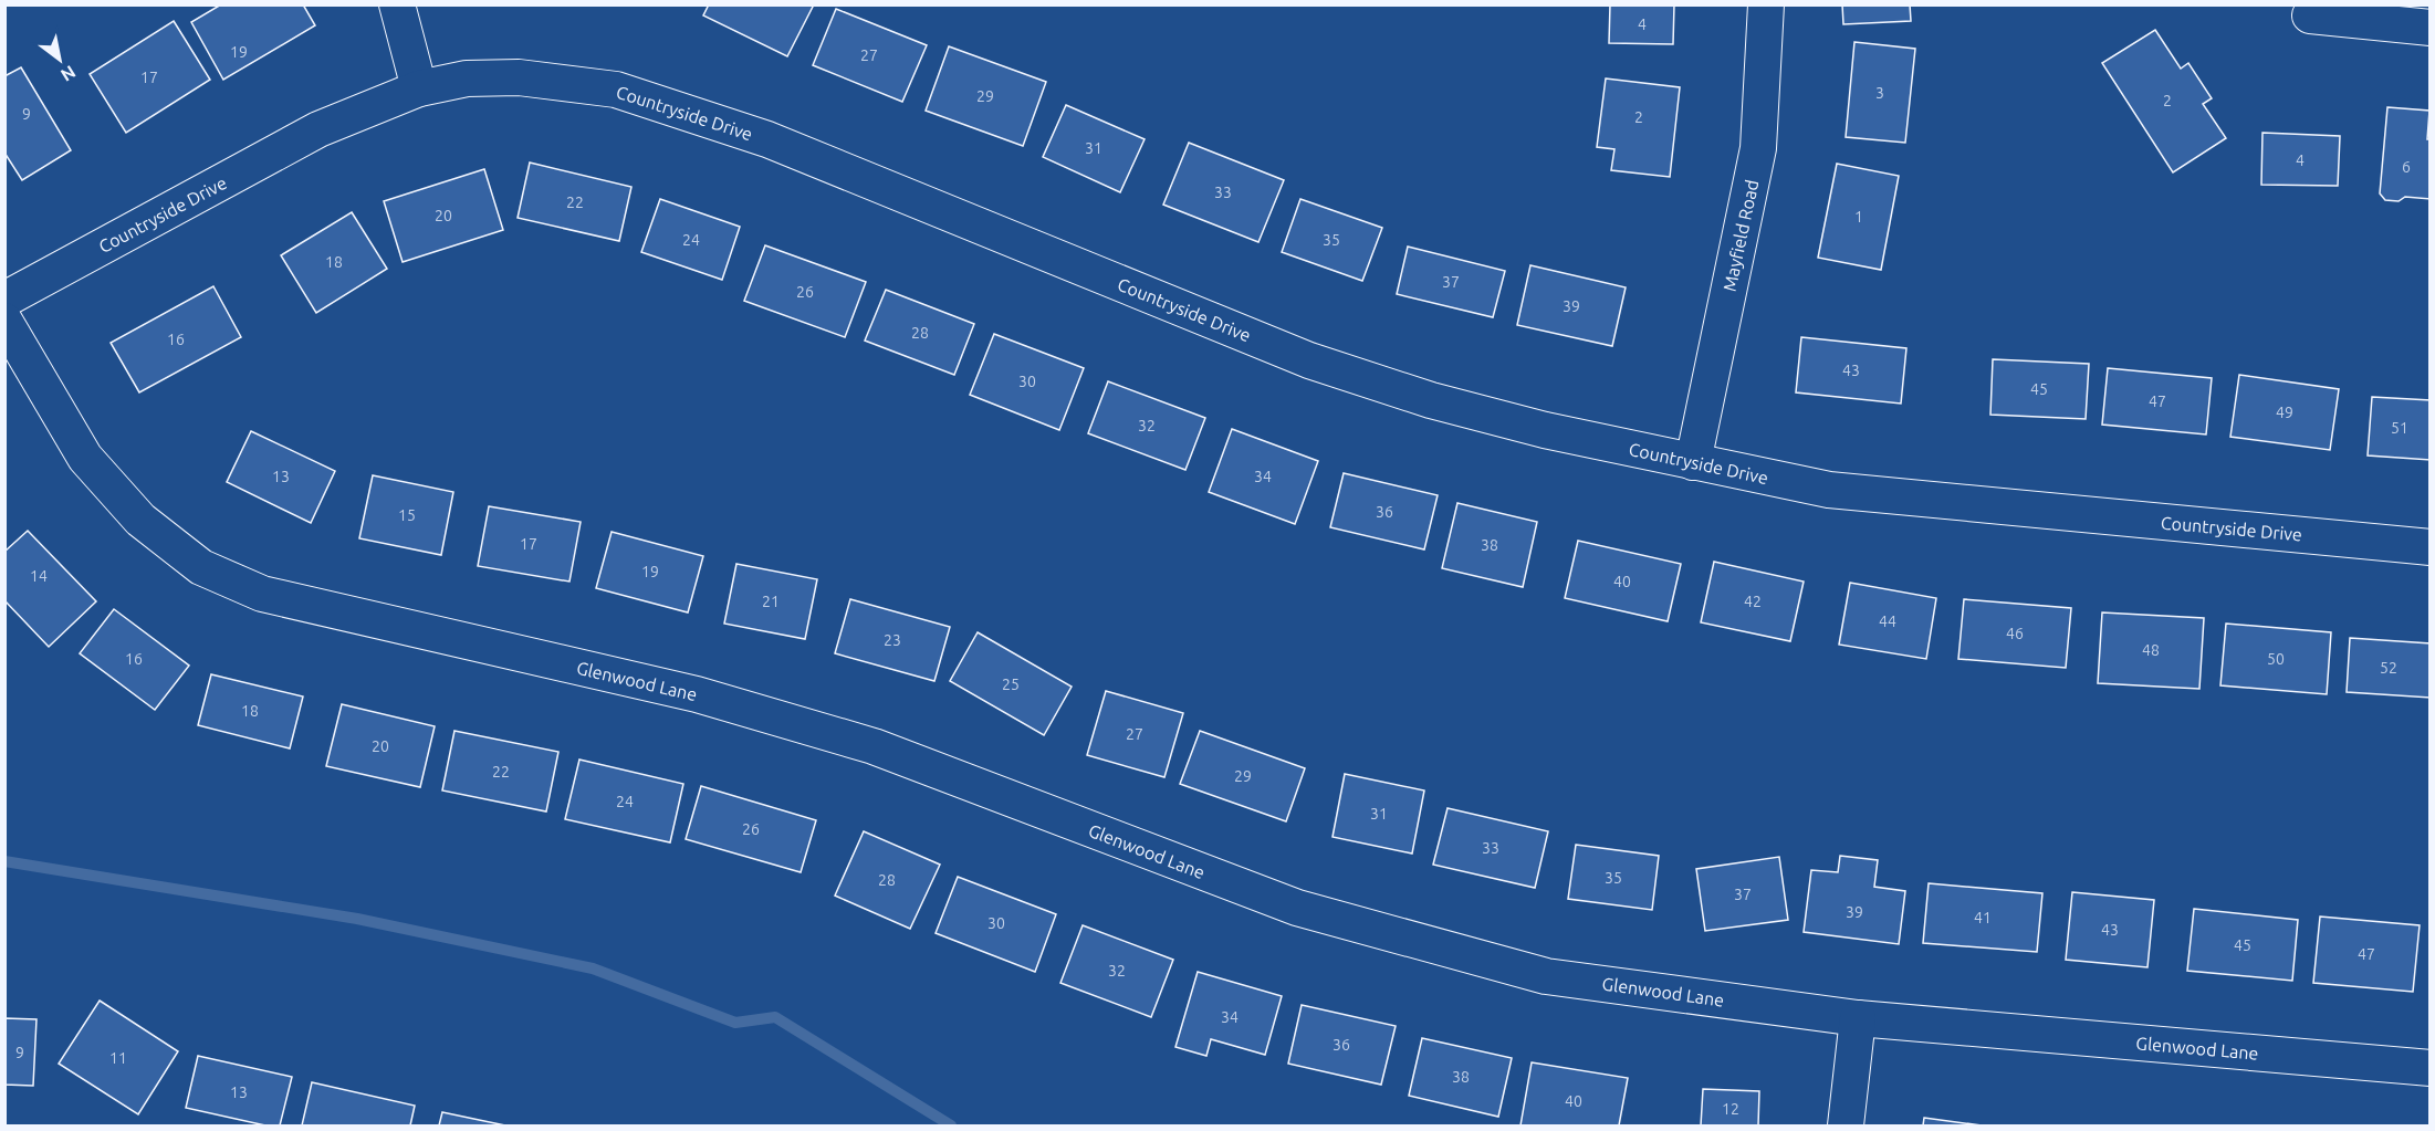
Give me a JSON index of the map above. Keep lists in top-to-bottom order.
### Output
{
  "streets": {
    "street": ["Countryside Drive", "Mayfield Road", "Glenwood Lane"]
  },
  "crossings": [
    ["Countryside Drive", "Mayfield Road"]
  ],
  "house_numbers": [
    "4",
    "19",
    "27",
    "17",
    "3",
    "29",
    "2",
    "9",
    "2",
    "31",
    "4",
    "6",
    "33",
    "22",
    "20",
    "1",
    "24",
    "35",
    "18",
    "37",
    "26",
    "39",
    "28",
    "16",
    "43",
    "30",
    "45",
    "47",
    "49",
    "32",
    "51",
    "13",
    "34",
    "36",
    "15",
    "17",
    "38",
    "19",
    "14",
    "40",
    "21",
    "42",
    "44",
    "46",
    "23",
    "48",
    "16",
    "50",
    "52",
    "25",
    "18",
    "27",
    "20",
    "22",
    "29",
    "24",
    "31",
    "26",
    "33",
    "35",
    "28",
    "37",
    "39",
    "41",
    "30",
    "43",
    "45",
    "47",
    "32",
    "34",
    "36",
    "9",
    "11",
    "38",
    "13",
    "40",
    "12"
  ],
  "north": "bottom right"
}
